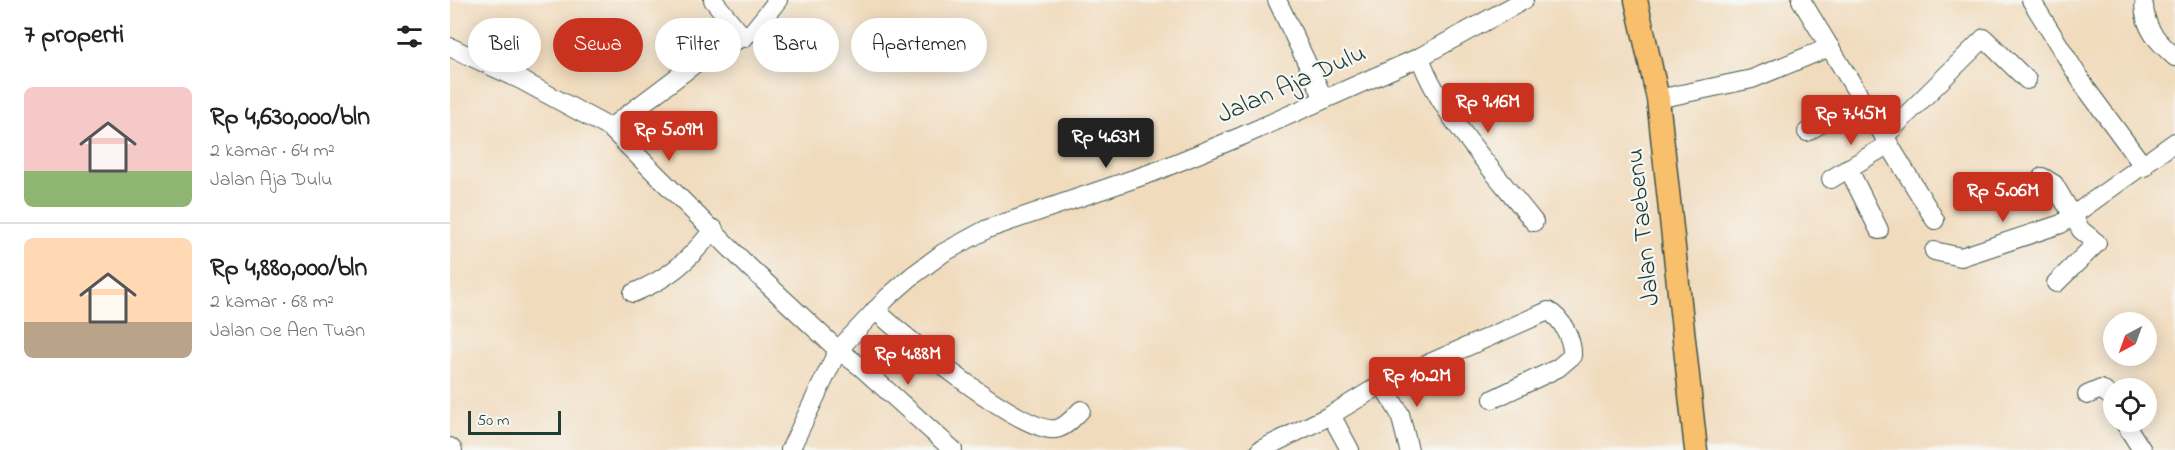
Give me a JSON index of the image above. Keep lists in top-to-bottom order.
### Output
{
  "streets": {
    "main road": ["Jalan Taebenu"],
    "street": ["Jalan Aja Dulu"]
  },
  "scale_bar": "50 m",
  "north": "bottom left",
  "page": {
    "heading": "7 properti",
    "chip": [
      "Beli",
      "Sewa",
      "Filter",
      "Baru",
      "Apartemen"
    ],
    "list": [
      {
        "name": "Rp 4,630,000/bln",
        "note": "2 kamar · 64 m² · Jalan Aja Dulu"
      },
      {
        "name": "Rp 4,880,000/bln",
        "note": "2 kamar · 68 m² · Jalan Oe Aen Tuan"
      }
    ],
    "price": [
      "Rp 9.16M",
      "Rp 7.45M",
      "Rp 5.09M",
      "Rp 4.63M",
      "Rp 5.06M",
      "Rp 4.88M",
      "Rp 10.2M"
    ],
    "scale": "50 m"
  }
}
